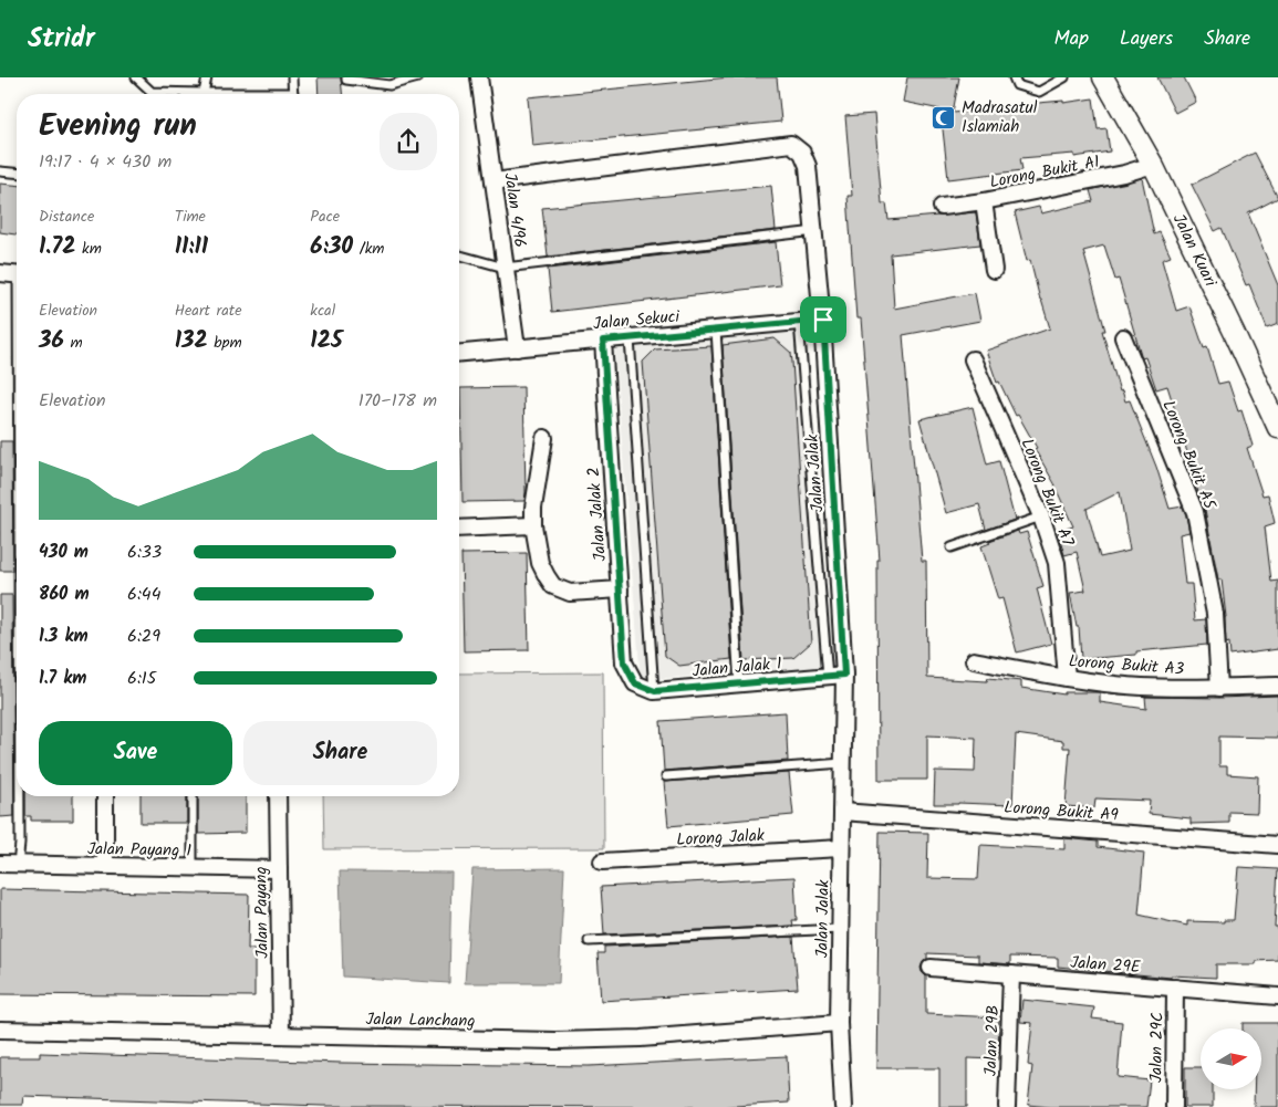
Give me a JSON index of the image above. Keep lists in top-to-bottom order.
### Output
{
  "streets": {
    "street": [
      "Lorong Bukit A1",
      "Jalan 4/96",
      "Jalan Kuari",
      "Jalan Sekuci",
      "Lorong Bukit A5",
      "Jalan Jalak",
      "Lorong Bukit A7",
      "Jalan Jalak 2",
      "Lorong Bukit A3",
      "Jalan Jalak 1",
      "Lorong Bukit A9",
      "Lorong Jalak",
      "Jalan Payang 1",
      "Jalan Payang",
      "Jalan 29E",
      "Jalan Lanchang",
      "Jalan 29B",
      "Jalan 29C"
    ]
  },
  "crossings": [
    ["Lorong Bukit A1", "Jalan Kuari"],
    ["Jalan 4/96", "Jalan Sekuci"],
    ["Jalan 4/96", "Jalan Jalak"],
    ["Jalan Sekuci", "Jalan Jalak"],
    ["Jalan Sekuci", "Jalan Jalak 2"],
    ["Lorong Bukit A5", "Lorong Bukit A3"],
    ["Jalan Jalak", "Jalan Jalak 1"],
    ["Jalan Jalak", "Lorong Bukit A9"],
    ["Jalan Jalak", "Lorong Jalak"],
    ["Jalan Jalak", "Jalan Lanchang"],
    ["Lorong Bukit A7", "Lorong Bukit A3"],
    ["Jalan Jalak 2", "Jalan Jalak 1"],
    ["Jalan Payang 1", "Jalan Payang"],
    ["Jalan Payang", "Jalan Lanchang"],
    ["Jalan 29E", "Jalan 29B"],
    ["Jalan 29E", "Jalan 29C"]
  ],
  "places": {
    "mosque": ["Madrasatul Islamiah"]
  },
  "north": "right",
  "page": {
    "header": "Stridr",
    "nav": ["Map", "Layers", "Share"],
    "heading": ["Evening run", "19:17 · 4 × 430 m"],
    "stats": [
      ["Distance", "1.72 km"],
      ["Time", "11:11"],
      ["Pace", "6:30 /km"],
      ["Elevation", "36 m"],
      ["Heart rate", "132 bpm"],
      ["kcal", "125"]
    ],
    "chart": ["Elevation", "170–178 m"],
    "list": [
      {
        "name": "430 m",
        "note": "6:33"
      },
      {
        "name": "860 m",
        "note": "6:44"
      },
      {
        "name": "1.3 km",
        "note": "6:29"
      },
      {
        "name": "1.7 km",
        "note": "6:15"
      }
    ],
    "buttons": ["Save", "Share"]
  }
}
